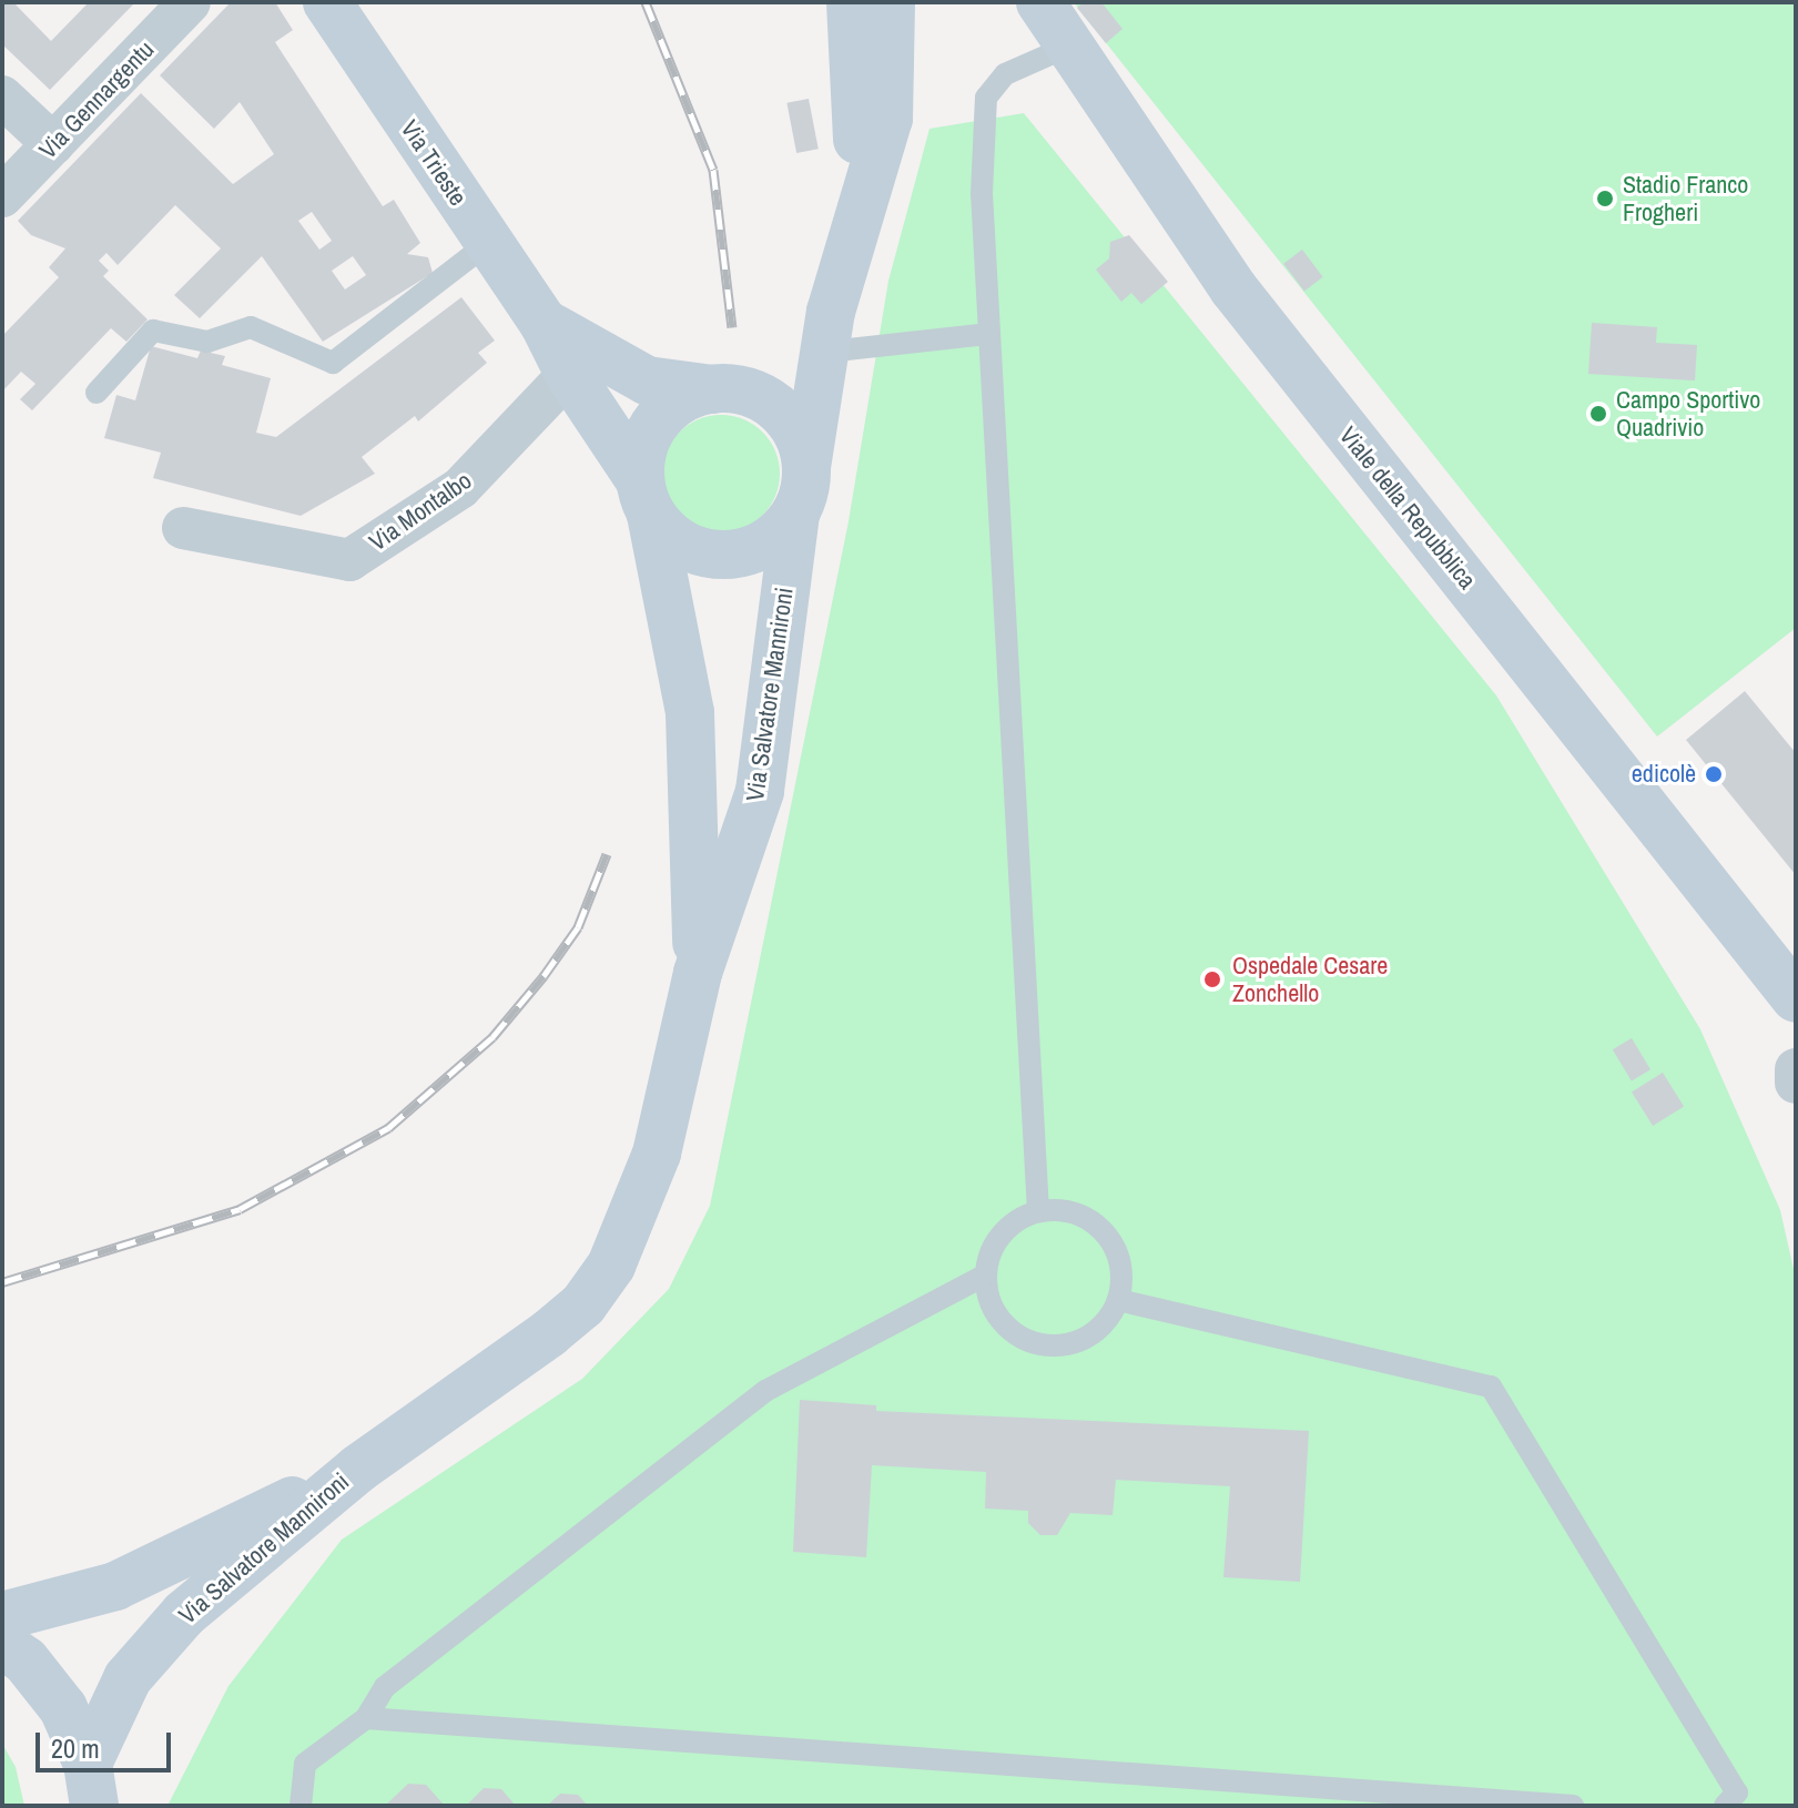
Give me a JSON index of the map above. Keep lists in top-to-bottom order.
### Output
{
  "streets": {
    "main road": ["Via Trieste", "Viale della Repubblica", "Via Salvatore Mannironi"],
    "street": ["Via Gennargentu", "Via Montalbo"]
  },
  "crossings": [
    ["Via Trieste", "Via Montalbo"],
    ["Via Trieste", "Via Salvatore Mannironi"]
  ],
  "places": [
    "Stadio Franco Frogheri",
    "Campo Sportivo Quadrivio",
    "edicolè",
    "Ospedale Cesare Zonchello"
  ],
  "scale_bar": "20 m"
}
